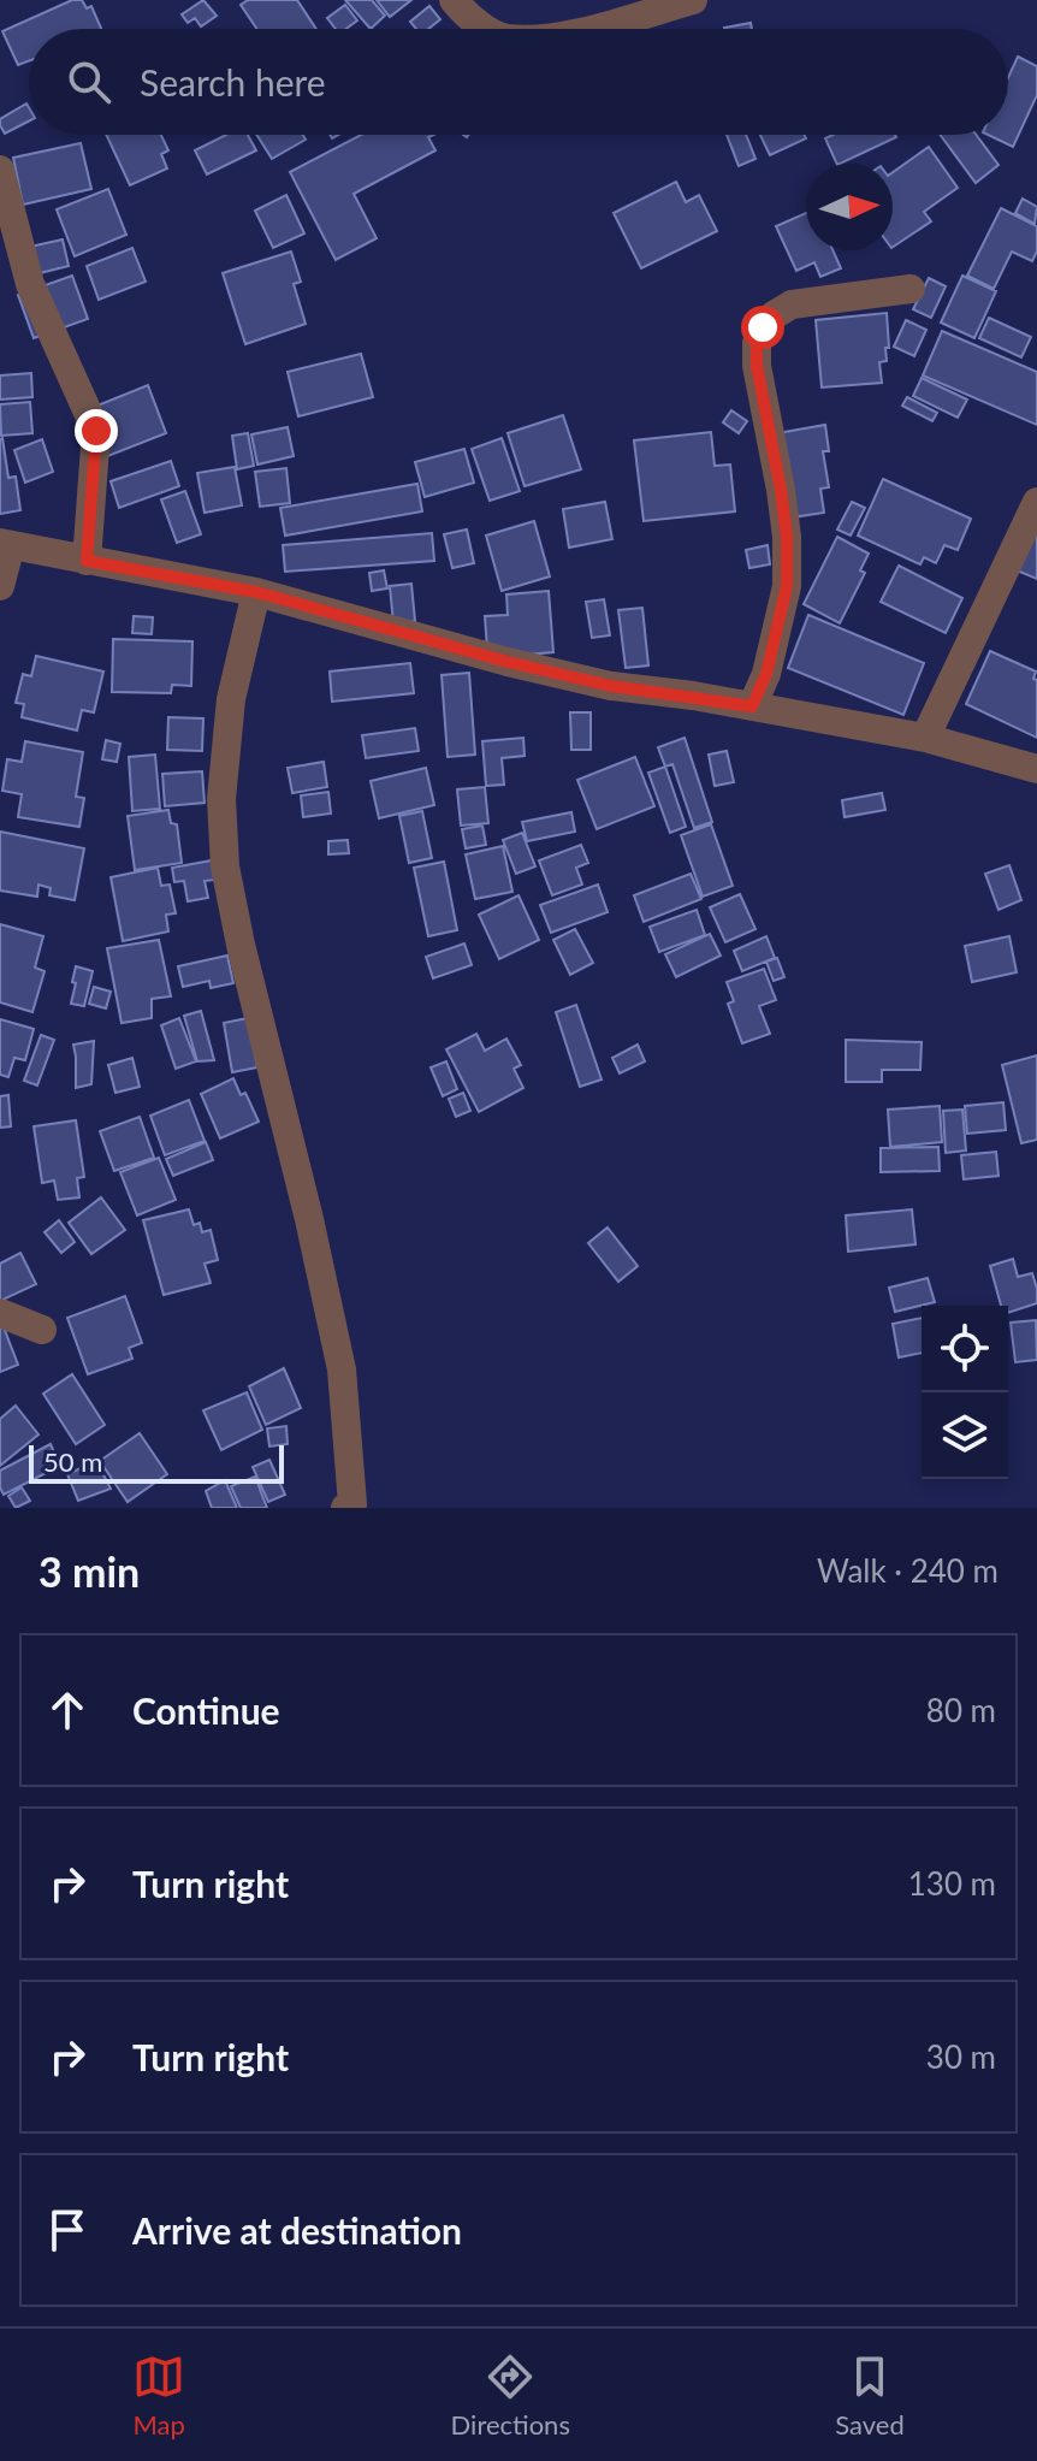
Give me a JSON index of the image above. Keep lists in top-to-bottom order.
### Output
{
  "scale_bar": "50 m",
  "north": "right",
  "page": {
    "search": "Search here",
    "scale": "50 m",
    "heading": ["3 min", "Walk · 240 m"],
    "list": [
      ["Continue", "80 m"],
      ["Turn right", "130 m"],
      ["Turn right", "30 m"],
      "Arrive at destination"
    ],
    "nav": ["Map", "Directions", "Saved"]
  }
}
